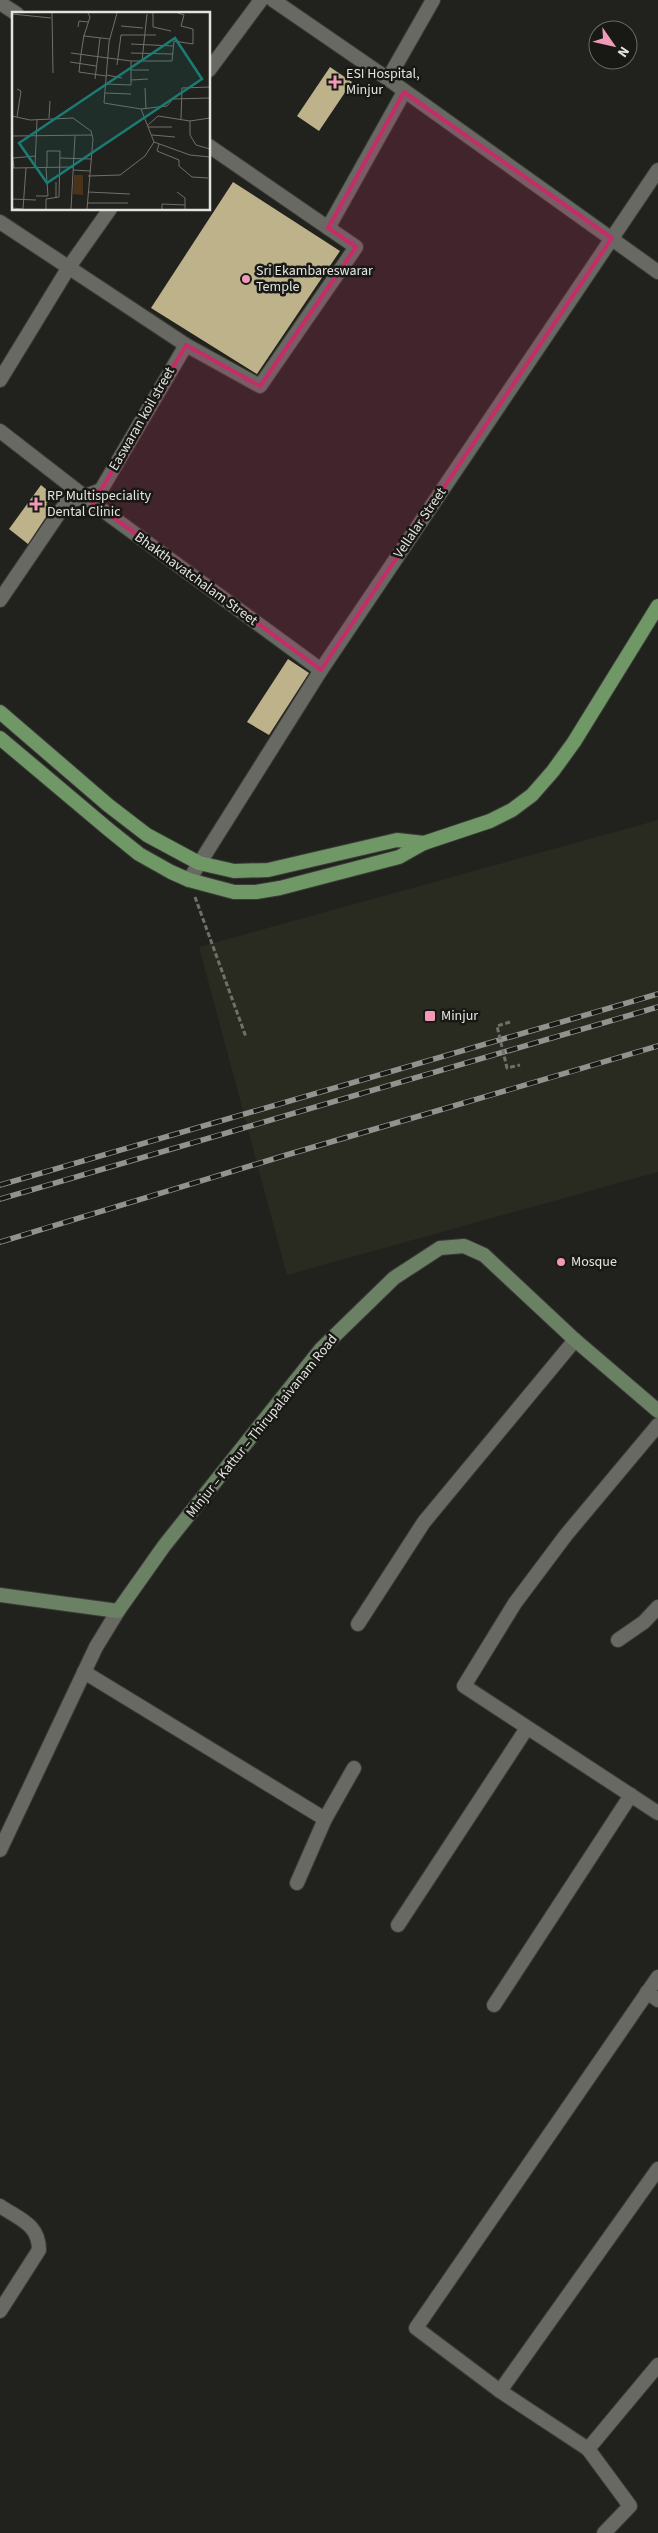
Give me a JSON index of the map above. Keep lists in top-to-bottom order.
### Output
{
  "streets": {
    "main road": ["Minjur – Kattur – Thirupalaivanam Road"],
    "street": ["Easwaran koil street", "Vellalar Street", "Bhakthavatchalam Street"]
  },
  "crossings": [
    ["Easwaran koil street", "Bhakthavatchalam Street"],
    ["Vellalar Street", "Bhakthavatchalam Street"]
  ],
  "places": {
    "health": ["ESI Hospital, Minjur", "RP Multispeciality Dental Clinic"],
    "other": ["Sri Ekambareswarar Temple", "Mosque"],
    "transit": ["Minjur"]
  },
  "north": "bottom right"
}
